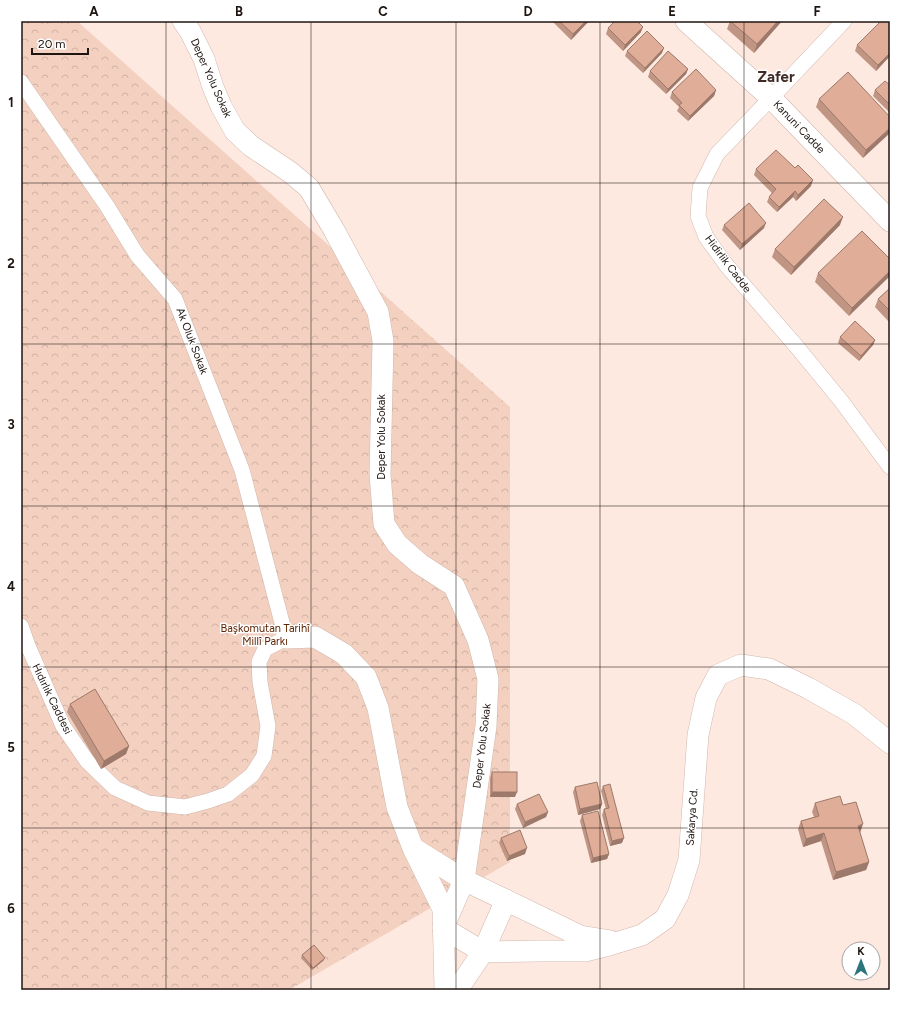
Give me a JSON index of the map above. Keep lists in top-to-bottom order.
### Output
{
  "streets": {
    "street": [
      "Deper Yolu Sokak",
      "Kanuni Cadde",
      "Hidirlik Cadde",
      "Ak Oluk Sokak",
      "Hıdırlık Caddesi",
      "Sakarya Cd."
    ]
  },
  "crossings": [
    ["Kanuni Cadde", "Hidirlik Cadde"],
    ["Ak Oluk Sokak", "Hıdırlık Caddesi"]
  ],
  "districts": ["Zafer"],
  "parks": ["Başkomutan Tarihî Millî Parkı"],
  "scale_bar": "20 m",
  "north": "top",
  "grid": {
    "columns": [
      "A",
      "B",
      "C",
      "D",
      "E",
      "F"
    ],
    "rows": [
      "1",
      "2",
      "3",
      "4",
      "5",
      "6"
    ]
  }
}
